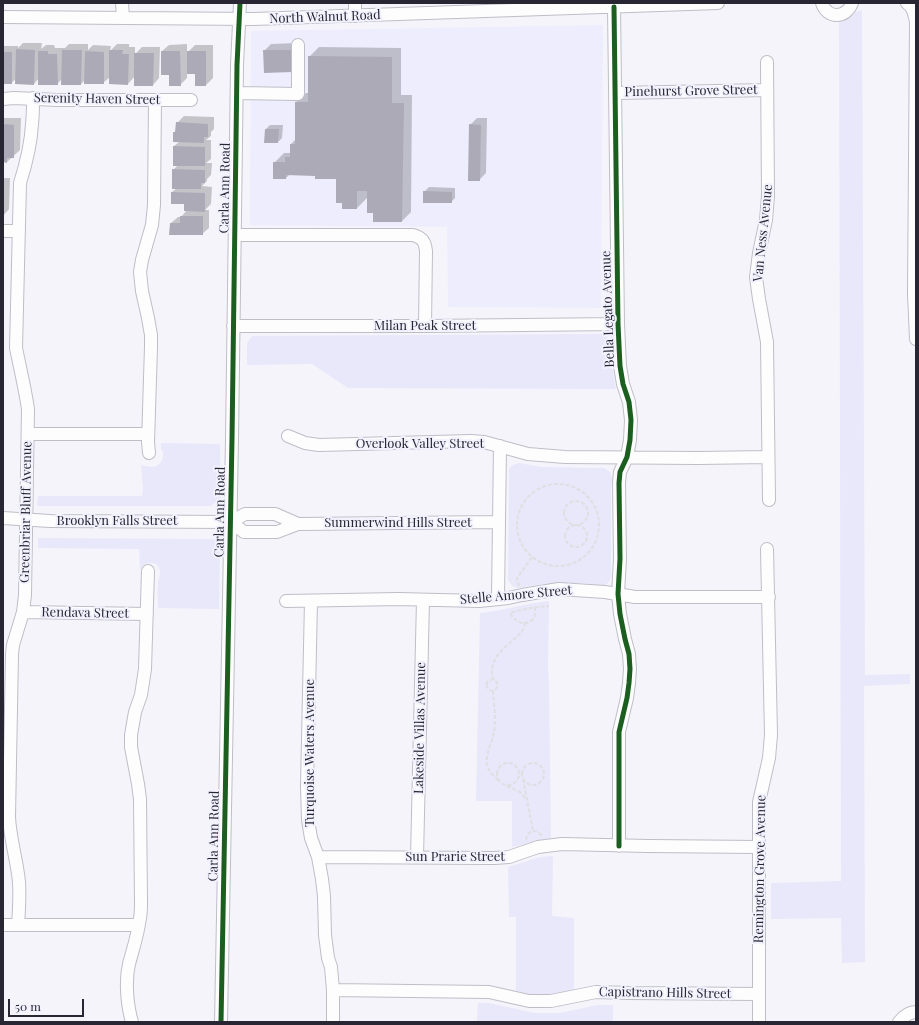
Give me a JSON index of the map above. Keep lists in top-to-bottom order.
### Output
{
  "streets": {
    "street": [
      "North Walnut Road",
      "Pinehurst Grove Street",
      "Serenity Haven Street",
      "Carla Ann Road",
      "Van Ness Avenue",
      "Bella Legato Avenue",
      "Milan Peak Street",
      "Overlook Valley Street",
      "Greenbriar Bluff Avenue",
      "Brooklyn Falls Street",
      "Summerwind Hills Street",
      "Stelle Amore Street",
      "Rendava Street",
      "Lakeside Villas Avenue",
      "Turquoise Waters Avenue",
      "Sun Prarie Street",
      "Remington Grove Avenue",
      "Capistrano Hills Street"
    ]
  },
  "crossings": [
    ["North Walnut Road", "Carla Ann Road"],
    ["North Walnut Road", "Bella Legato Avenue"],
    ["Pinehurst Grove Street", "Van Ness Avenue"],
    ["Pinehurst Grove Street", "Bella Legato Avenue"],
    ["Serenity Haven Street", "Greenbriar Bluff Avenue"],
    ["Carla Ann Road", "Milan Peak Street"],
    ["Carla Ann Road", "Brooklyn Falls Street"],
    ["Carla Ann Road", "Summerwind Hills Street"],
    ["Van Ness Avenue", "Overlook Valley Street"],
    ["Bella Legato Avenue", "Milan Peak Street"],
    ["Bella Legato Avenue", "Overlook Valley Street"],
    ["Bella Legato Avenue", "Stelle Amore Street"],
    ["Bella Legato Avenue", "Sun Prarie Street"],
    ["Greenbriar Bluff Avenue", "Brooklyn Falls Street"],
    ["Greenbriar Bluff Avenue", "Rendava Street"],
    ["Brooklyn Falls Street", "Summerwind Hills Street"],
    ["Stelle Amore Street", "Lakeside Villas Avenue"],
    ["Stelle Amore Street", "Turquoise Waters Avenue"],
    ["Stelle Amore Street", "Remington Grove Avenue"],
    ["Lakeside Villas Avenue", "Sun Prarie Street"],
    ["Turquoise Waters Avenue", "Sun Prarie Street"],
    ["Turquoise Waters Avenue", "Capistrano Hills Street"],
    ["Sun Prarie Street", "Remington Grove Avenue"],
    ["Remington Grove Avenue", "Capistrano Hills Street"]
  ],
  "scale_bar": "50 m"
}
